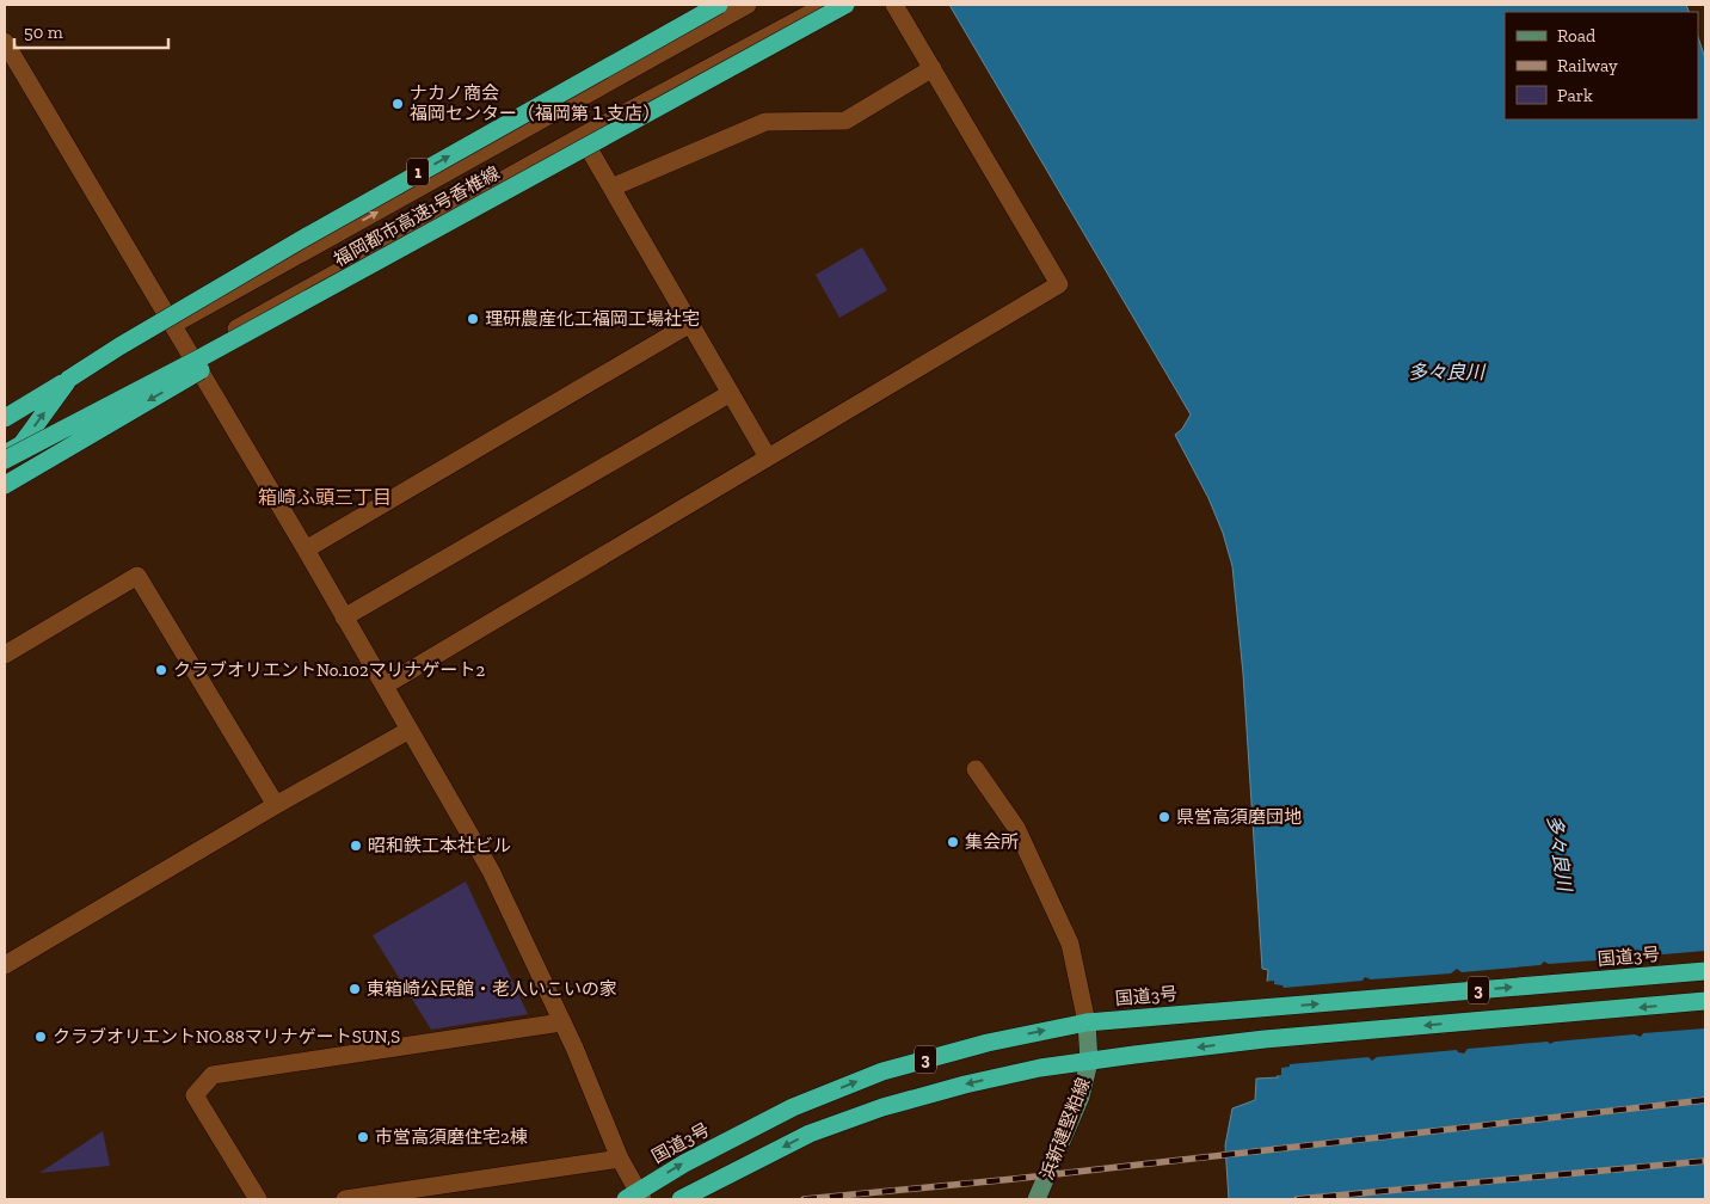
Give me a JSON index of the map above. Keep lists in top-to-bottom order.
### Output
{
  "streets": {
    "highway": [
      "1",
      "福岡都市高速1号香椎線",
      "国道3号",
      "3"
    ],
    "main road": ["浜新建堅粕線"]
  },
  "crossings": [
    ["国道3号", "浜新建堅粕線"],
    ["3", "浜新建堅粕線"]
  ],
  "districts": ["箱崎ふ頭三丁目"],
  "water": ["多々良川"],
  "places": [
    "ナカノ商会 福岡センター（福岡第１支店）",
    "理研農産化工福岡工場社宅",
    "クラブオリエントNo.102マリナゲート2",
    "県営高須磨団地",
    "集会所",
    "昭和鉄工本社ビル",
    "東箱崎公民館・老人いこいの家",
    "クラブオリエントNO.88マリナゲートSUN,S",
    "市営高須磨住宅2棟"
  ],
  "legend": ["Road", "Railway", "Park"],
  "scale_bar": "50 m"
}
